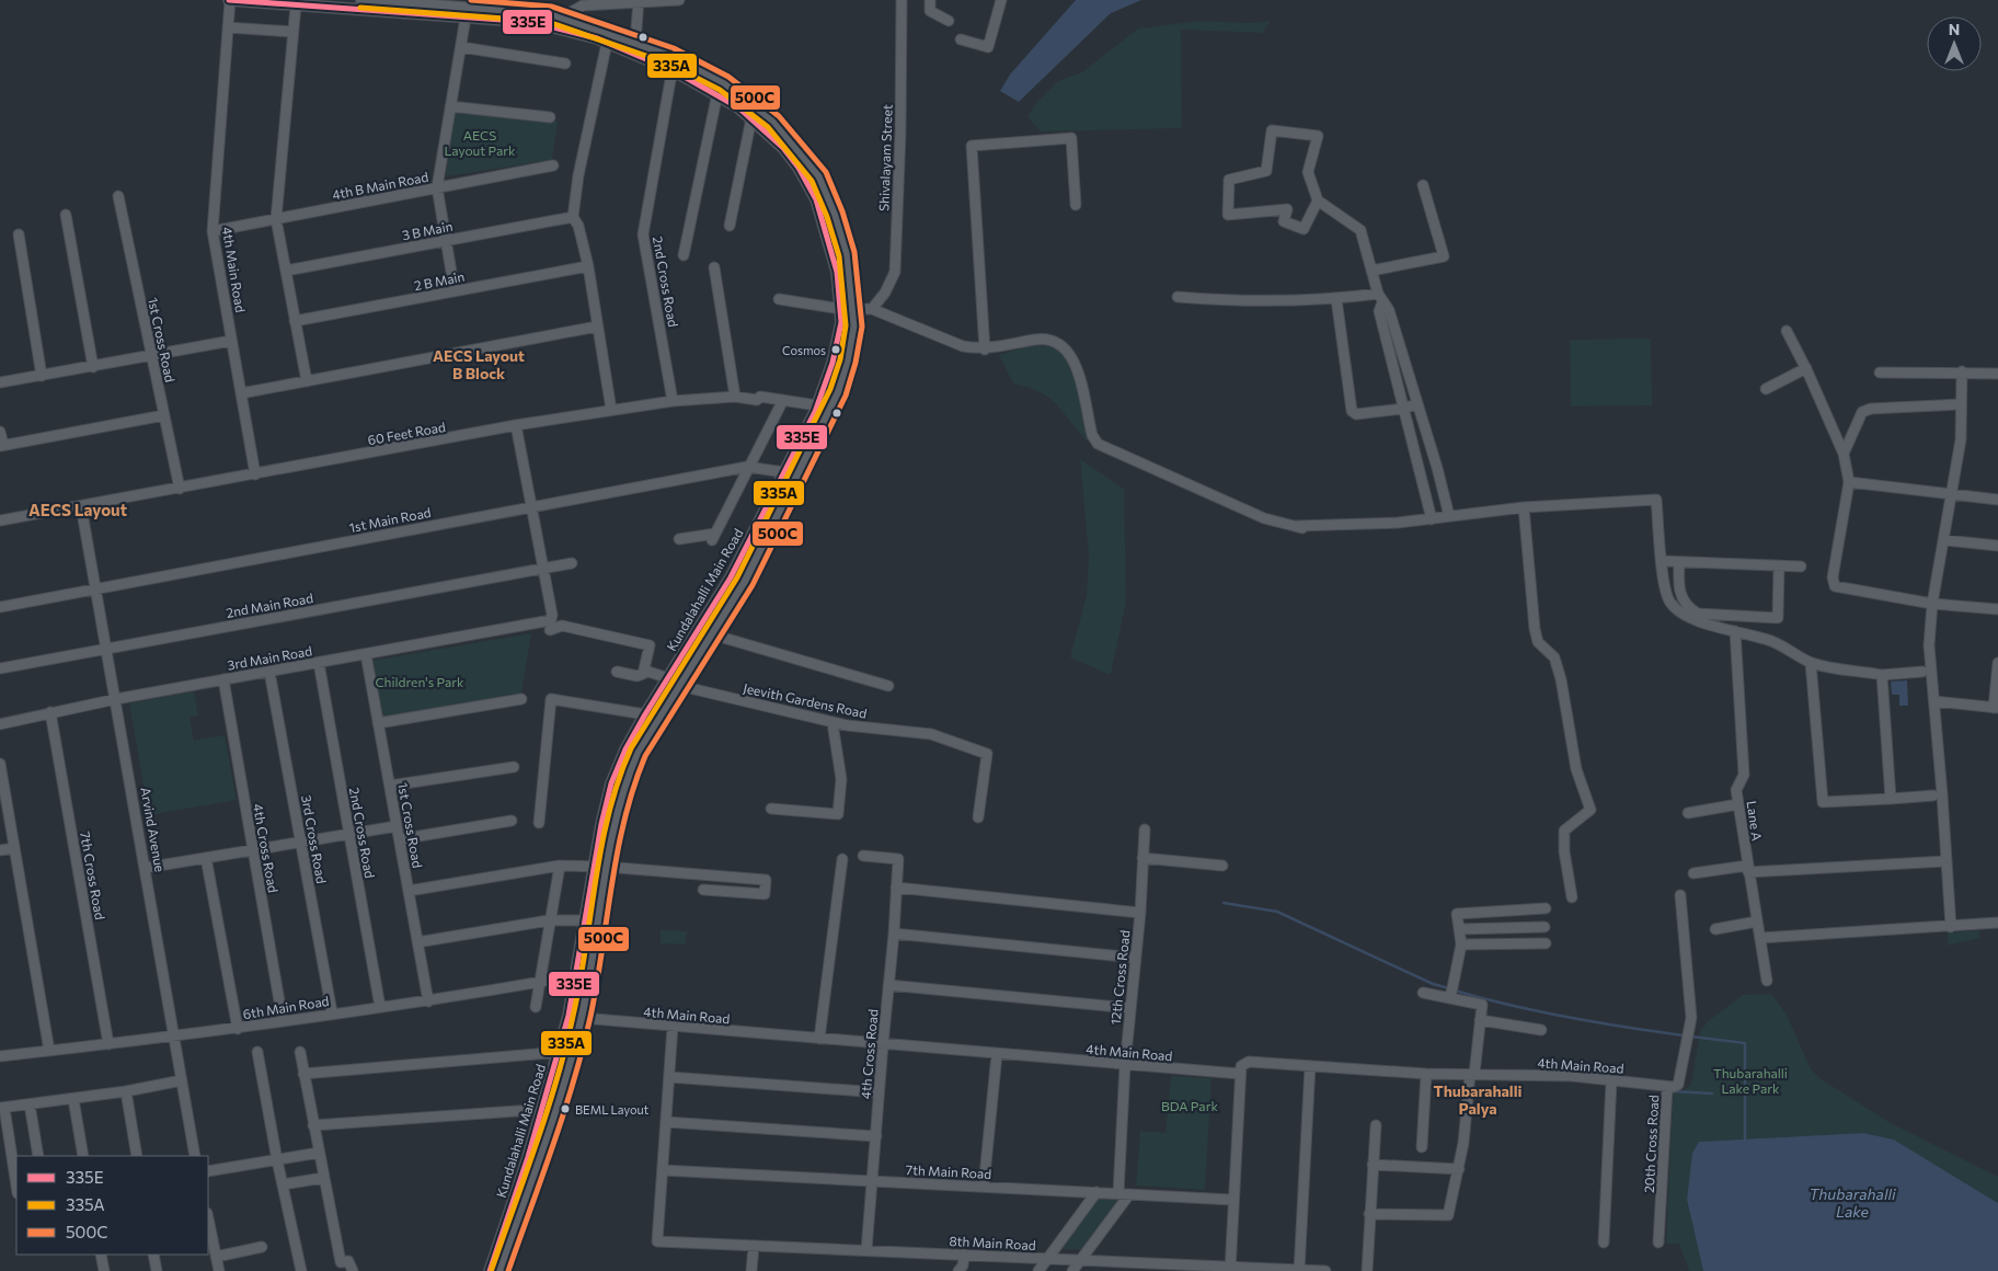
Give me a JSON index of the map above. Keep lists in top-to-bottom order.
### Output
{
  "streets": {
    "main road": ["Kundalahalli Main Road"],
    "street": [
      "Shivalayam Street",
      "4th B Main Road",
      "3 B Main",
      "4th Main Road",
      "2 B Main",
      "2nd Cross Road",
      "1st Cross Road",
      "60 Feet Road",
      "1st Main Road",
      "2nd Main Road",
      "3rd Main Road",
      "Jeevith Gardens Road",
      "Lane A",
      "Arvind Avenue",
      "3rd Cross Road",
      "4th Cross Road",
      "7th Cross Road",
      "12th Cross Road",
      "6th Main Road",
      "20th Cross Road",
      "7th Main Road",
      "8th Main Road"
    ]
  },
  "crossings": [
    ["4th B Main Road", "4th Main Road"],
    ["4th Main Road", "60 Feet Road"],
    ["4th Main Road", "Kundalahalli Main Road"],
    ["4th Main Road", "4th Cross Road"],
    ["4th Main Road", "12th Cross Road"],
    ["4th Main Road", "20th Cross Road"],
    ["2nd Cross Road", "60 Feet Road"],
    ["2nd Cross Road", "Kundalahalli Main Road"],
    ["2nd Cross Road", "3rd Main Road"],
    ["2nd Cross Road", "6th Main Road"],
    ["1st Cross Road", "60 Feet Road"],
    ["1st Cross Road", "3rd Main Road"],
    ["1st Cross Road", "6th Main Road"],
    ["60 Feet Road", "Kundalahalli Main Road"],
    ["60 Feet Road", "Arvind Avenue"],
    ["1st Main Road", "Kundalahalli Main Road"],
    ["1st Main Road", "Arvind Avenue"],
    ["Kundalahalli Main Road", "Jeevith Gardens Road"],
    ["Kundalahalli Main Road", "6th Main Road"],
    ["2nd Main Road", "Arvind Avenue"],
    ["3rd Main Road", "Arvind Avenue"],
    ["3rd Main Road", "3rd Cross Road"],
    ["3rd Main Road", "4th Cross Road"],
    ["3rd Main Road", "7th Cross Road"],
    ["Arvind Avenue", "6th Main Road"],
    ["3rd Cross Road", "6th Main Road"],
    ["4th Cross Road", "6th Main Road"],
    ["4th Cross Road", "7th Main Road"],
    ["4th Cross Road", "8th Main Road"],
    ["7th Cross Road", "6th Main Road"],
    ["12th Cross Road", "7th Main Road"],
    ["7th Main Road", "8th Main Road"]
  ],
  "districts": ["AECS Layout B Block", "AECS Layout", "Thubarahalli Palya"],
  "water": ["Thubarahalli Lake"],
  "parks": [
    "AECS Layout Park",
    "Children's Park",
    "Thubarahalli Lake Park",
    "BDA Park"
  ],
  "places": ["Cosmos", "BEML Layout"],
  "lines": ["transit line 335E", "transit line 500C", "transit line 335A"],
  "legend": ["335E", "335A", "500C"],
  "north": "top"
}
